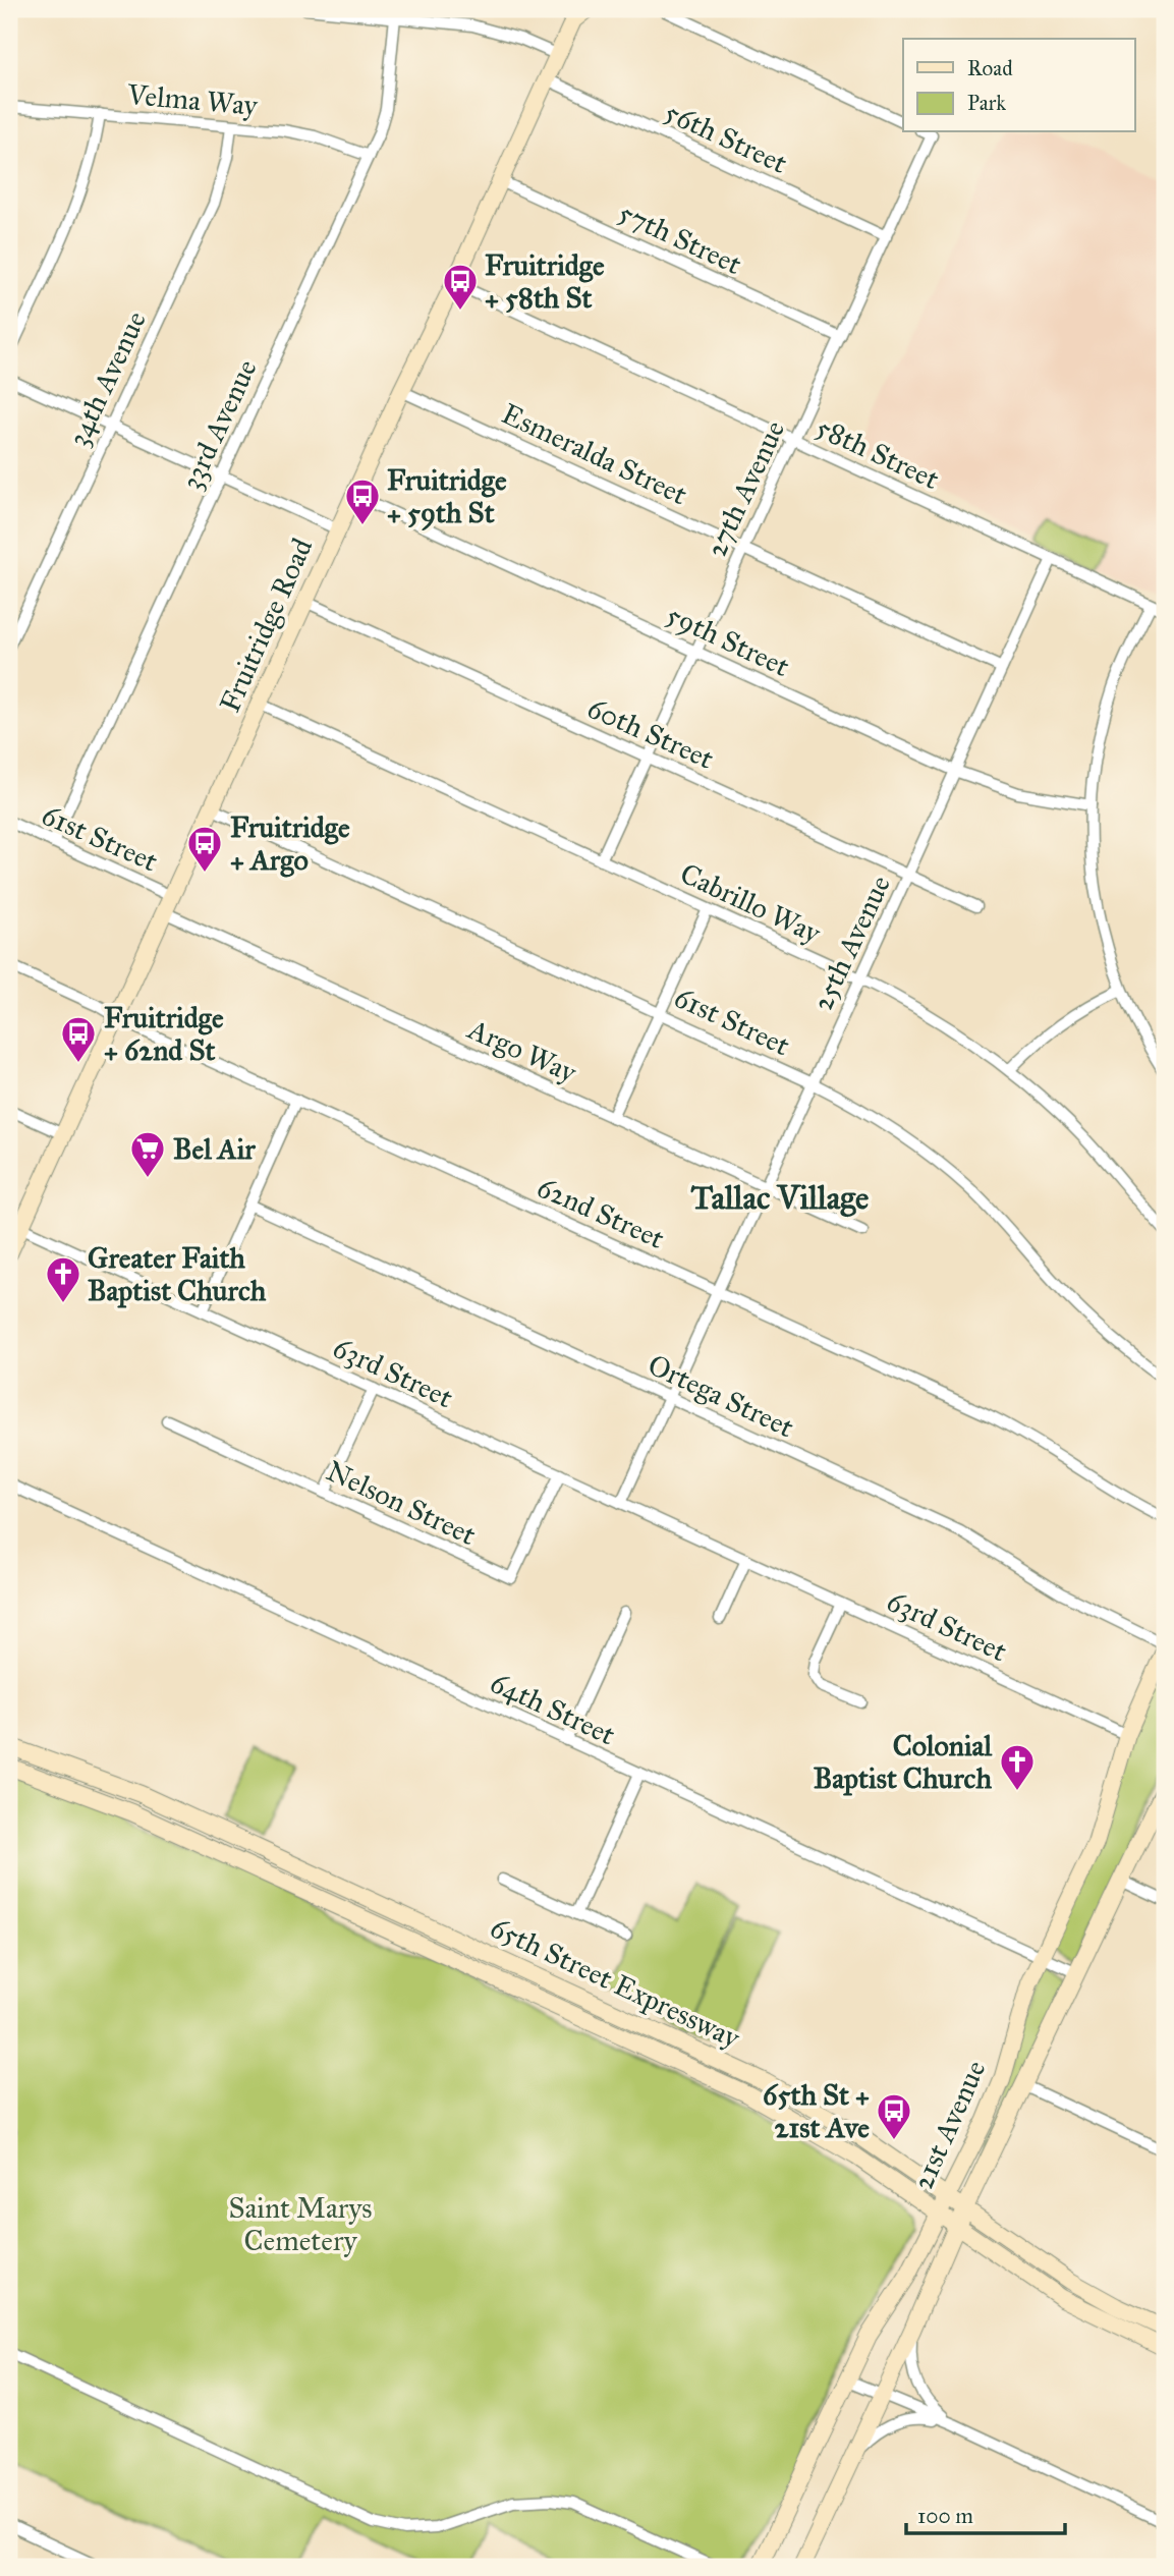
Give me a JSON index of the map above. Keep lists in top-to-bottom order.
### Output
{
  "streets": {
    "main road": ["Fruitridge Road", "65th Street Expressway", "21st Avenue"],
    "street": [
      "Velma Way",
      "56th Street",
      "57th Street",
      "34th Avenue",
      "33rd Avenue",
      "58th Street",
      "Esmeralda Street",
      "27th Avenue",
      "59th Street",
      "60th Street",
      "61st Street",
      "Cabrillo Way",
      "25th Avenue",
      "Argo Way",
      "62nd Street",
      "63rd Street",
      "Ortega Street",
      "Nelson Street",
      "64th Street"
    ]
  },
  "crossings": [
    ["Velma Way", "34th Avenue"],
    ["Velma Way", "33rd Avenue"],
    ["56th Street", "27th Avenue"],
    ["56th Street", "Fruitridge Road"],
    ["57th Street", "27th Avenue"],
    ["57th Street", "Fruitridge Road"],
    ["33rd Avenue", "61st Street"],
    ["58th Street", "27th Avenue"],
    ["58th Street", "Fruitridge Road"],
    ["58th Street", "25th Avenue"],
    ["Esmeralda Street", "27th Avenue"],
    ["Esmeralda Street", "Fruitridge Road"],
    ["Esmeralda Street", "25th Avenue"],
    ["27th Avenue", "59th Street"],
    ["27th Avenue", "60th Street"],
    ["27th Avenue", "Cabrillo Way"],
    ["Fruitridge Road", "59th Street"],
    ["Fruitridge Road", "60th Street"],
    ["Fruitridge Road", "61st Street"],
    ["Fruitridge Road", "Cabrillo Way"],
    ["Fruitridge Road", "Argo Way"],
    ["Fruitridge Road", "62nd Street"],
    ["Fruitridge Road", "63rd Street"],
    ["59th Street", "25th Avenue"],
    ["60th Street", "25th Avenue"],
    ["61st Street", "25th Avenue"],
    ["Cabrillo Way", "25th Avenue"],
    ["25th Avenue", "Argo Way"],
    ["25th Avenue", "62nd Street"],
    ["25th Avenue", "63rd Street"],
    ["25th Avenue", "Ortega Street"],
    ["63rd Street", "Nelson Street"],
    ["63rd Street", "21st Avenue"],
    ["64th Street", "21st Avenue"],
    ["65th Street Expressway", "21st Avenue"]
  ],
  "districts": ["Tallac Village"],
  "parks": ["Saint Marys Cemetery"],
  "places": {
    "bus stop": [
      "Fruitridge + 58th St",
      "Fruitridge + 59th St",
      "Fruitridge + Argo",
      "Fruitridge + 62nd St",
      "65th St + 21st Ave"
    ],
    "supermarket": ["Bel Air"],
    "church": ["Greater Faith Baptist Church", "Colonial Baptist Church"]
  },
  "legend": ["Road", "Park"],
  "scale_bar": "100 m"
}
